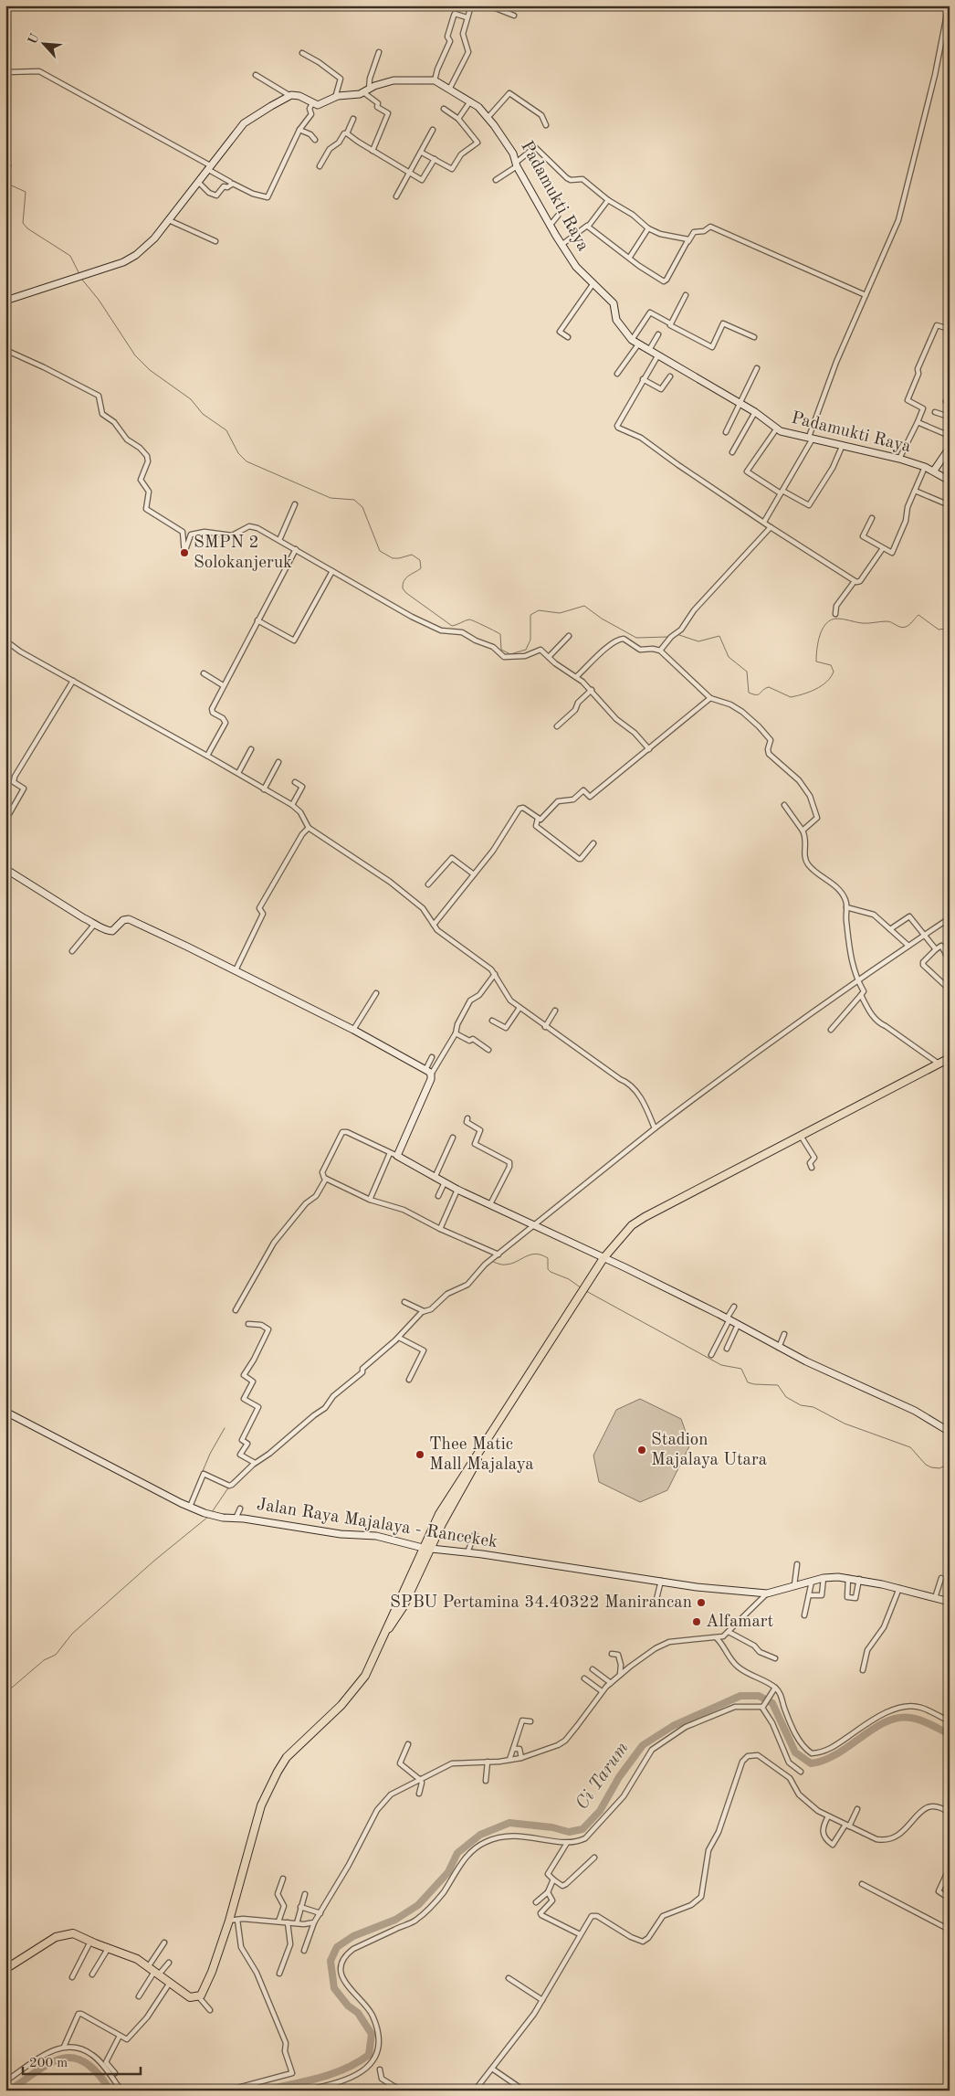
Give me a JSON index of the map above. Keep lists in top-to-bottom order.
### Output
{
  "streets": {
    "street": ["Padamukti Raya", "Jalan Raya Majalaya - Rancekek"]
  },
  "water": ["Ci Tarum"],
  "places": [
    "SMPN 2 Solokanjeruk",
    "Stadion Majalaya Utara",
    "Thee Matic Mall Majalaya",
    "SPBU Pertamina 34.40322 Manirancan",
    "Alfamart"
  ],
  "scale_bar": "200 m",
  "north": "top left"
}
